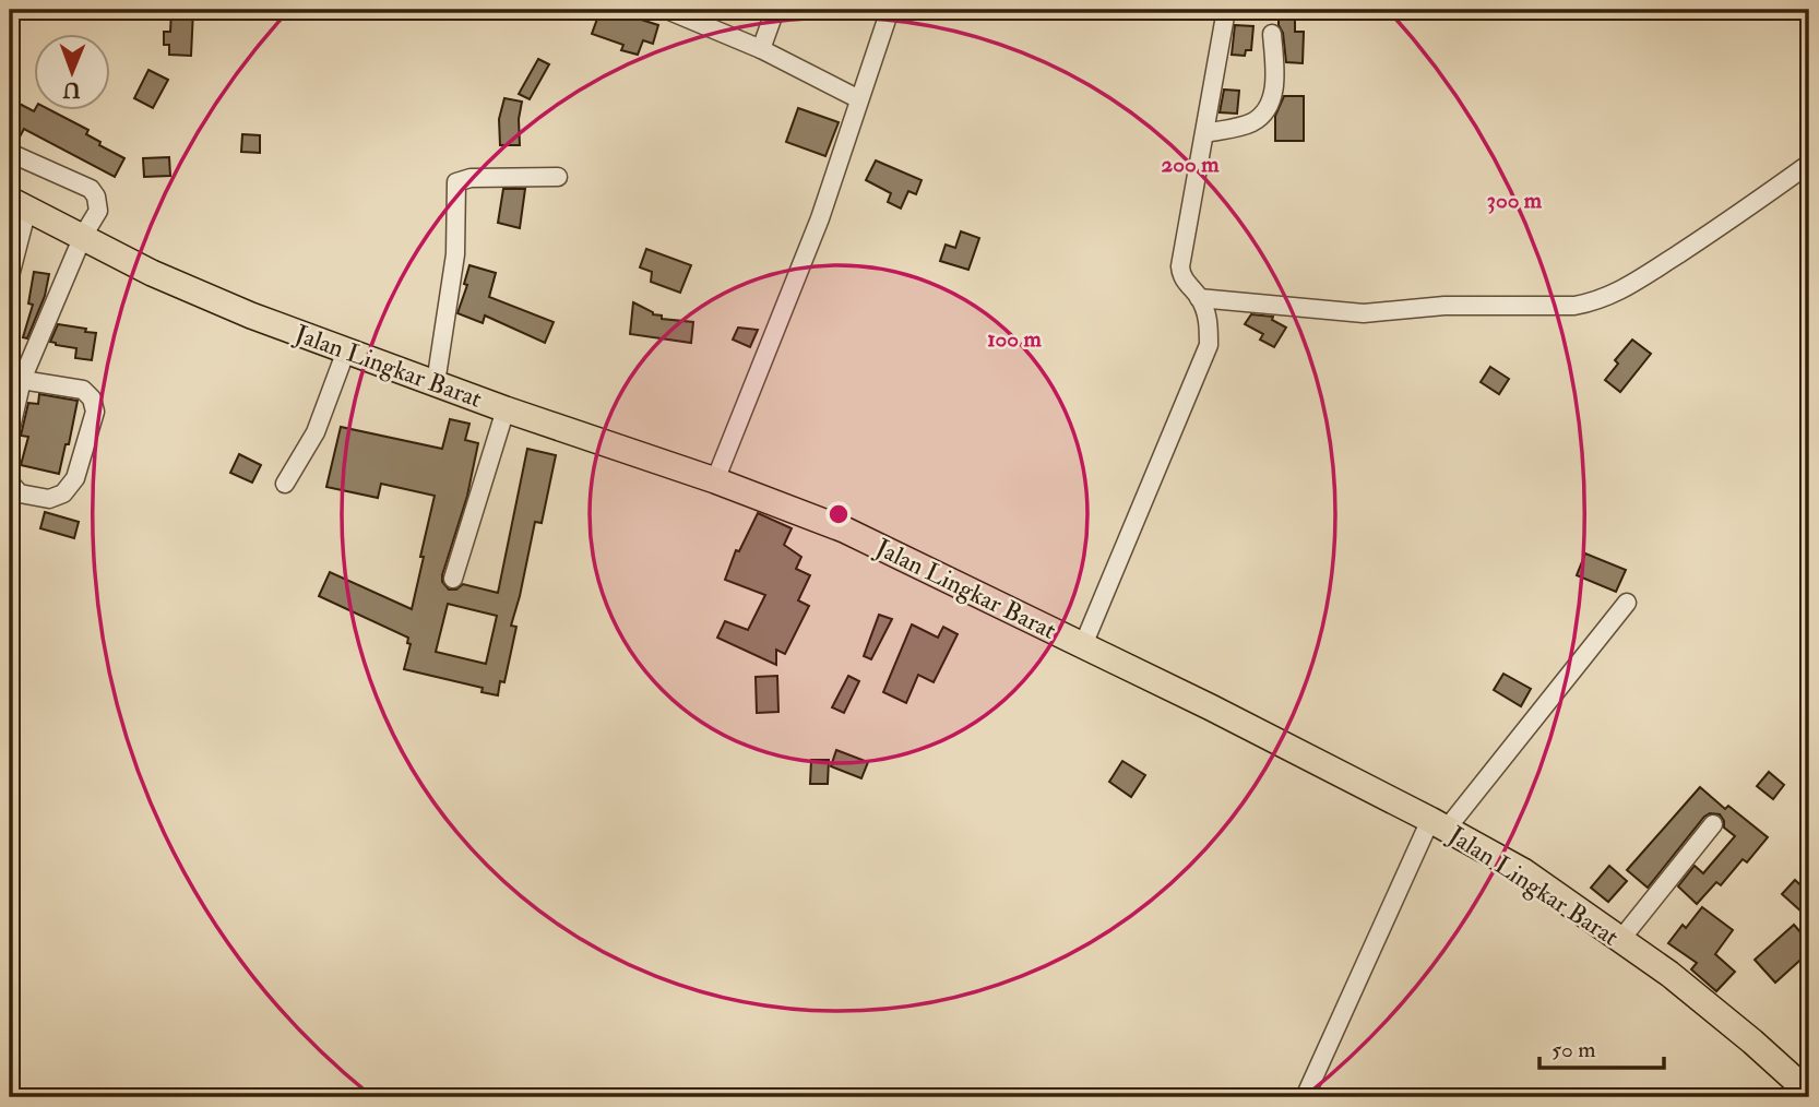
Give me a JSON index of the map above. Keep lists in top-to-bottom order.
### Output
{
  "streets": {
    "highway": ["Jalan Lingkar Barat"]
  },
  "scale_bar": "50 m",
  "north": "bottom",
  "rings": ["200 m", "300 m", "100 m"]
}
